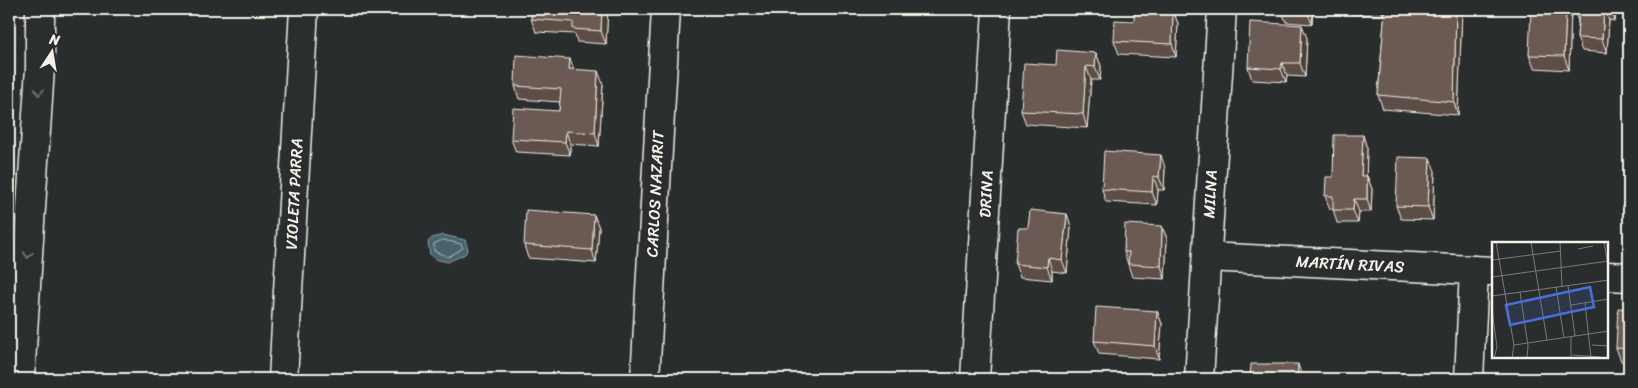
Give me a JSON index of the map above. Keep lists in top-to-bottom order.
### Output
{
  "streets": {
    "street": [
      "VIOLETA PARRA",
      "CARLOS NAZARIT",
      "DRINA",
      "MILNA",
      "MARTÍN RIVAS"
    ]
  },
  "crossings": [
    ["MILNA", "MARTÍN RIVAS"]
  ],
  "north": "top"
}
